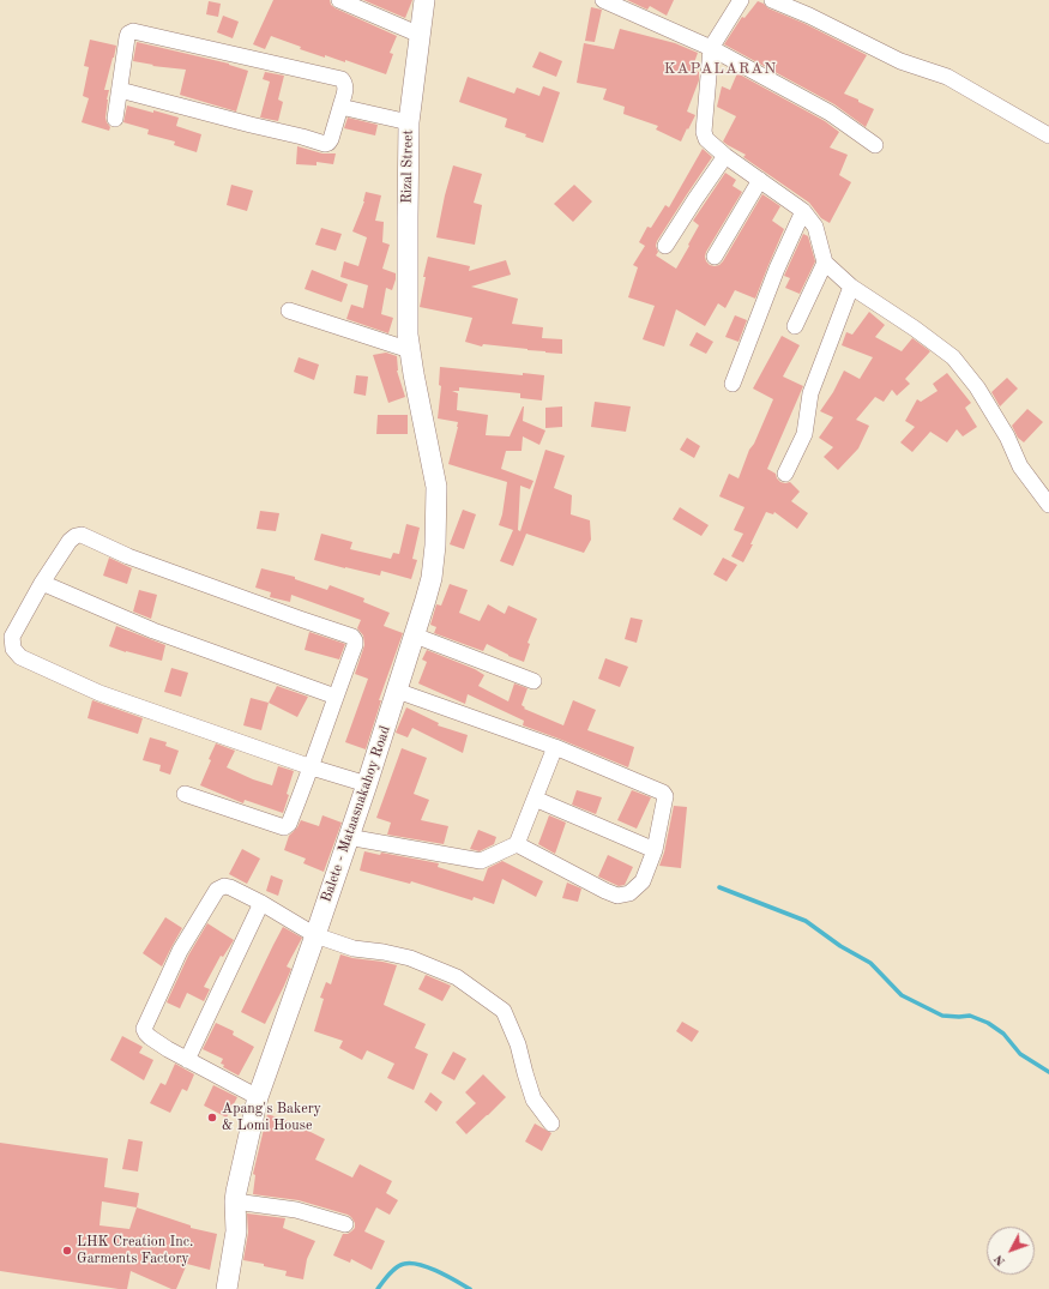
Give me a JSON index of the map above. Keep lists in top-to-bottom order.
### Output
{
  "streets": {
    "main road": ["Rizal Street", "Balete - Mataasnakahoy Road"]
  },
  "crossings": [
    ["Rizal Street", "Balete - Mataasnakahoy Road"]
  ],
  "districts": ["KAPALARAN"],
  "places": ["Apang's Bakery & Lomi House", "LHK Creation Inc. Garments Factory"],
  "north": "bottom left"
}
